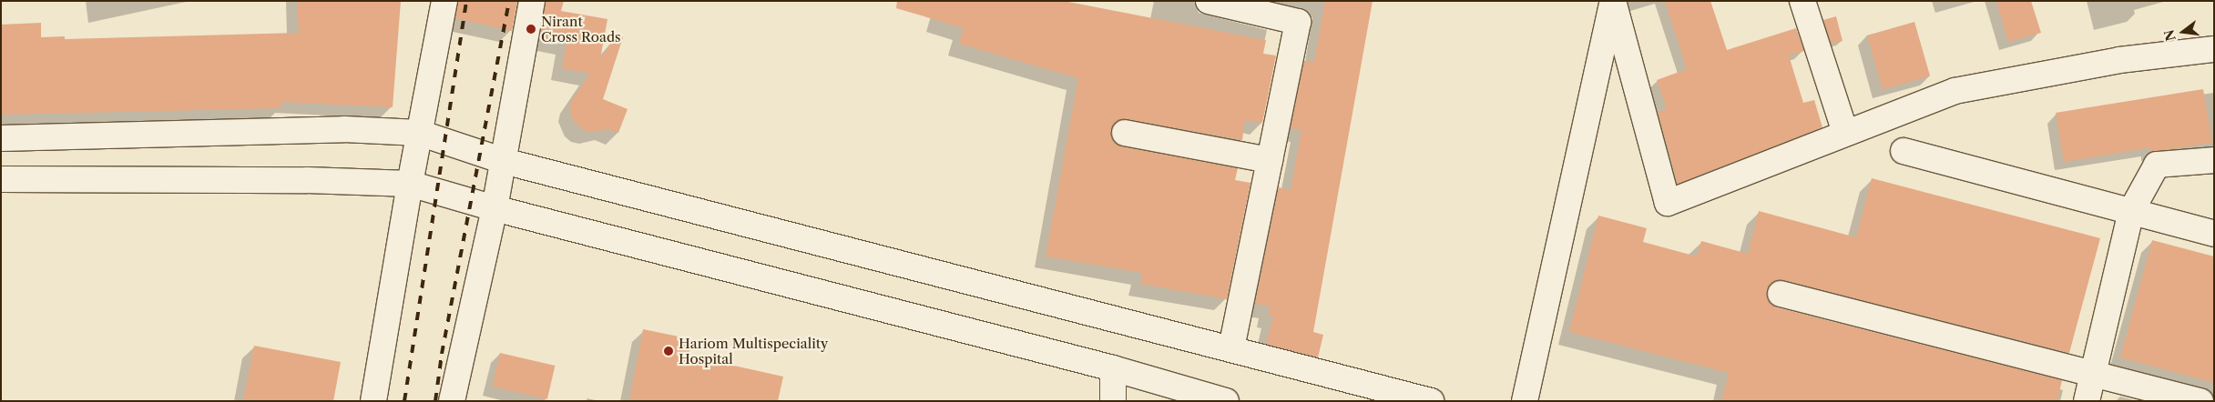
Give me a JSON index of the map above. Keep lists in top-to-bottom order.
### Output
{
  "places": ["Nirant Cross Roads", "Hariom Multispeciality Hospital"],
  "north": "left"
}
